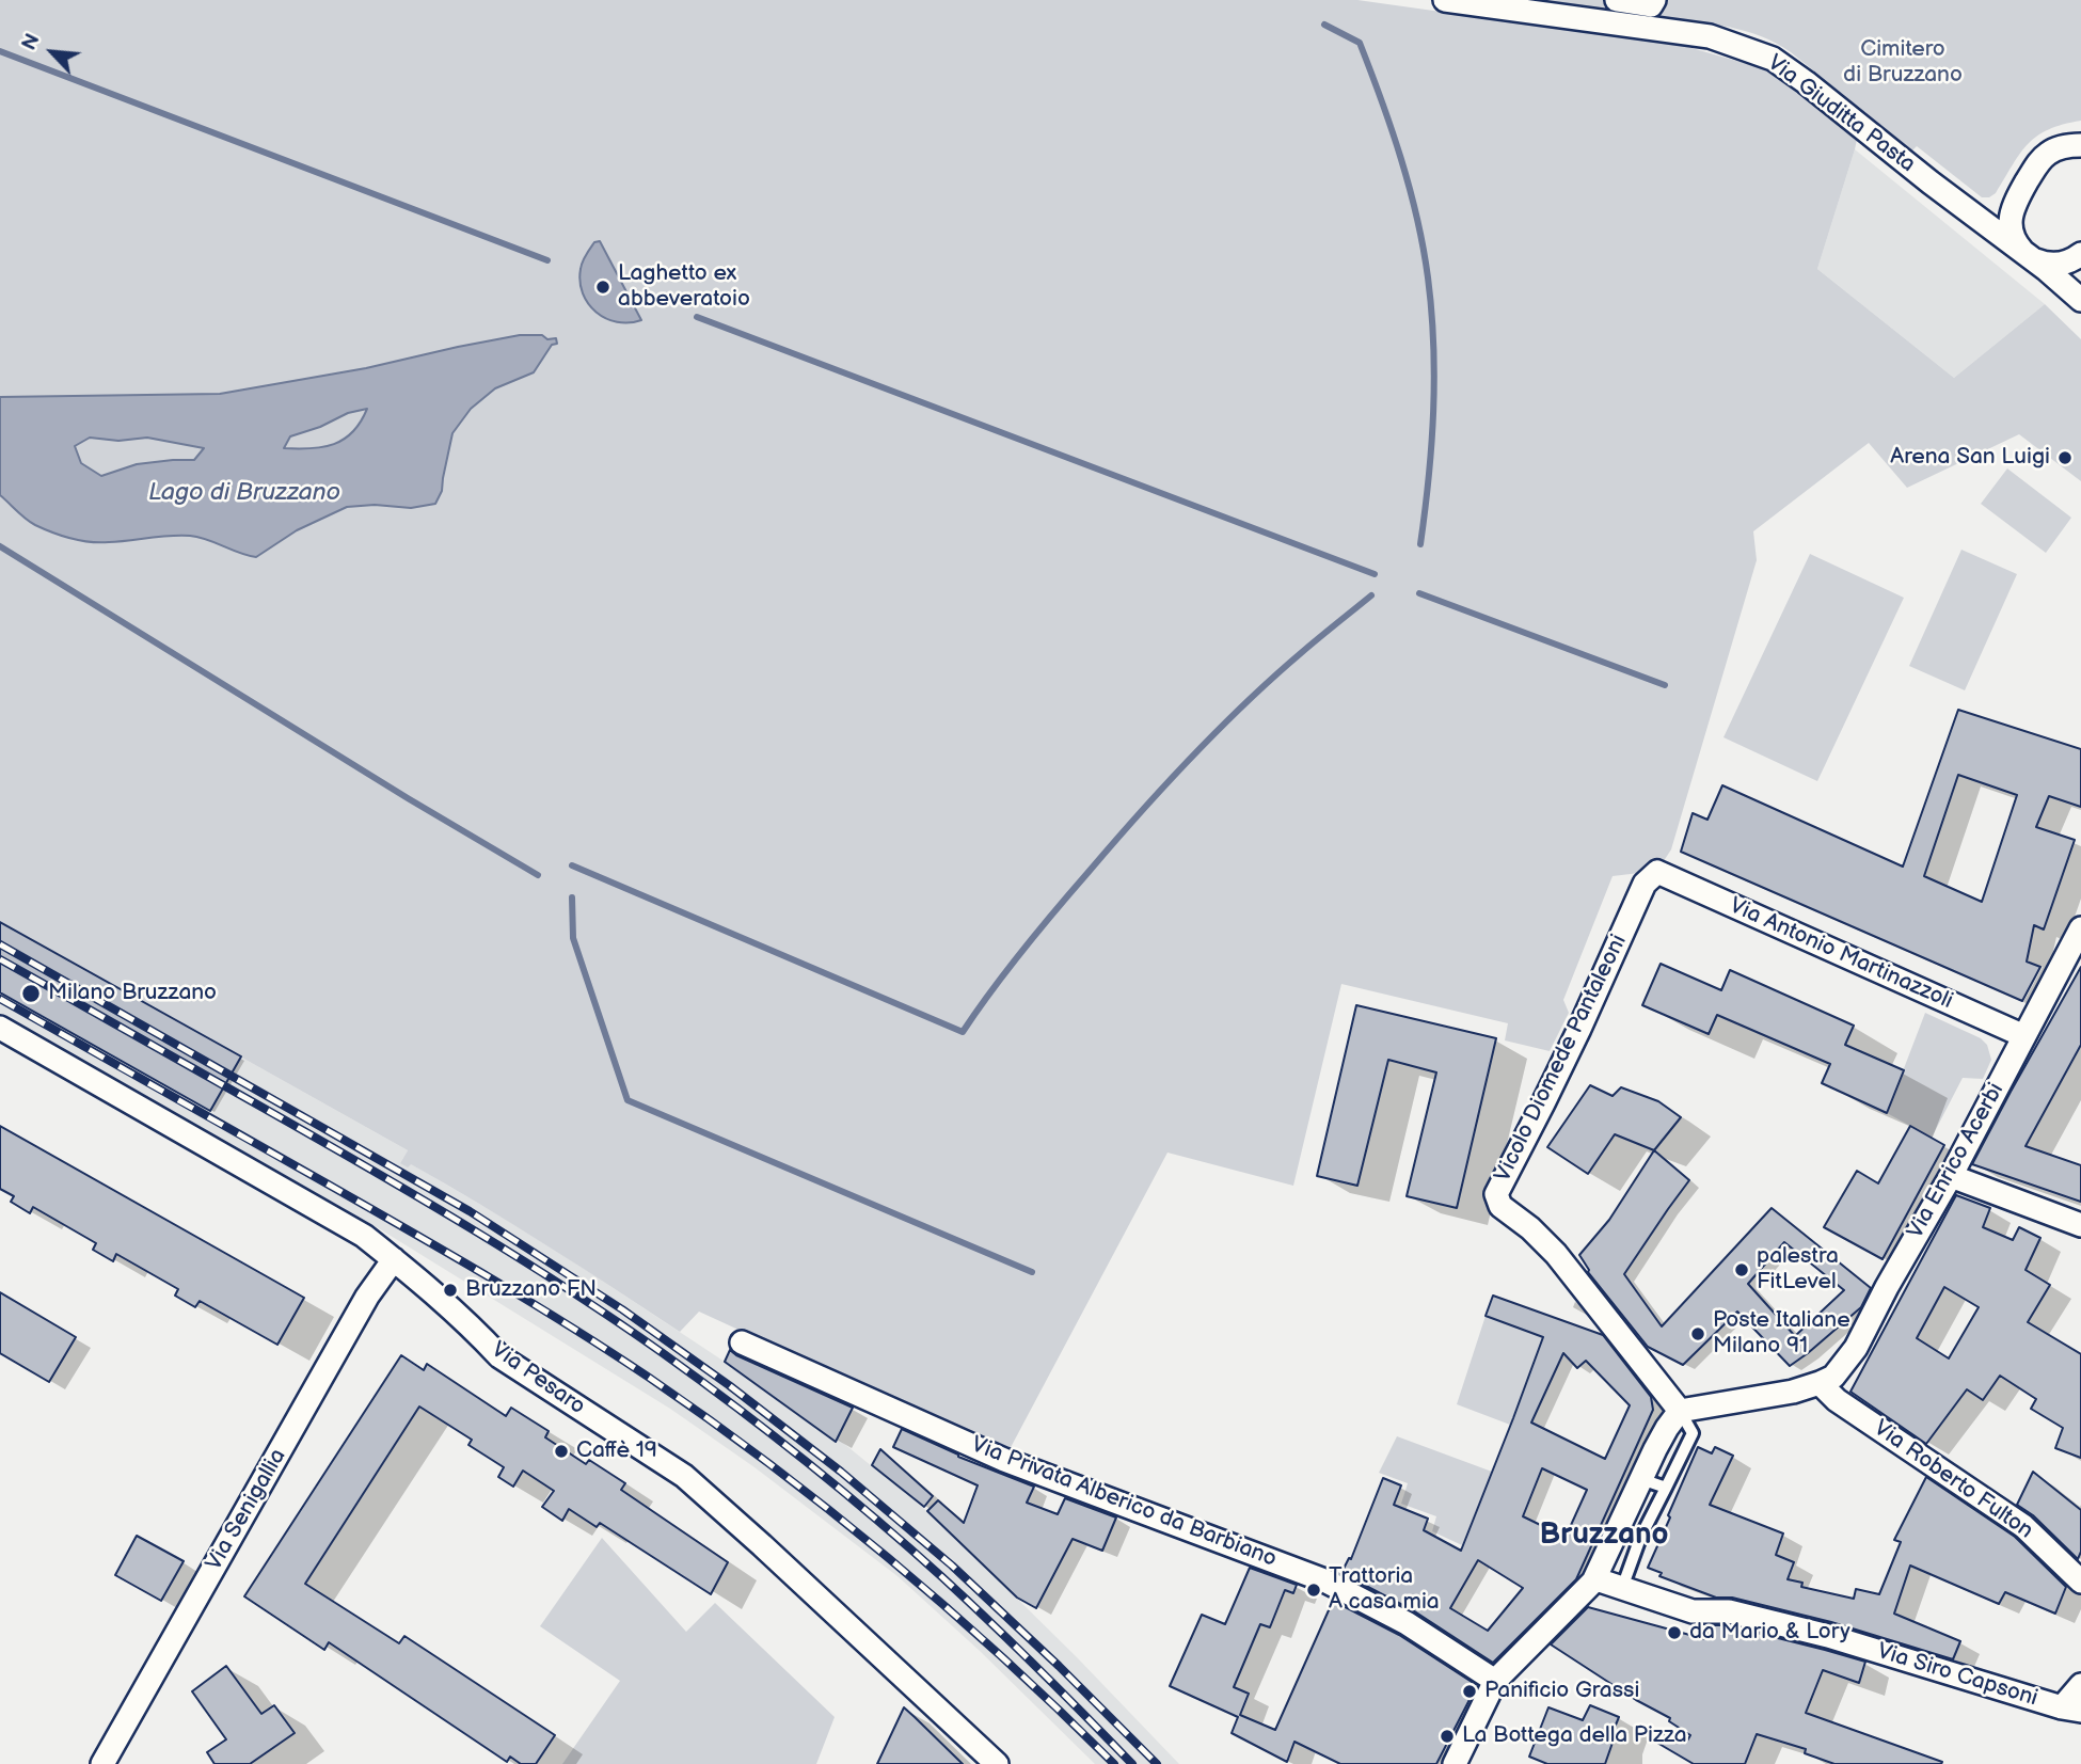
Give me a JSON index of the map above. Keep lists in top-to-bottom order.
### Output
{
  "streets": {
    "street": [
      "Via Giuditta Pasta",
      "Via Antonio Martinazzoli",
      "Vicolo Diomede Pantaleoni",
      "Via Enrico Acerbi",
      "Via Pesaro",
      "Via Roberto Fulton",
      "Via Privata Alberico da Barbiano",
      "Via Senigallia",
      "Via Siro Capsoni"
    ]
  },
  "crossings": [
    ["Via Antonio Martinazzoli", "Vicolo Diomede Pantaleoni"],
    ["Via Antonio Martinazzoli", "Via Enrico Acerbi"],
    ["Via Enrico Acerbi", "Via Roberto Fulton"],
    ["Via Pesaro", "Via Senigallia"]
  ],
  "districts": ["Bruzzano"],
  "water": ["Lago di Bruzzano"],
  "parks": ["Cimitero di Bruzzano"],
  "places": [
    "Laghetto ex abbeveratoio",
    "Arena San Luigi",
    "Milano Bruzzano",
    "palestra FitLevel",
    "Bruzzano FN",
    "Poste Italiane Milano 91",
    "Caffè 19",
    "Trattoria A casa mia",
    "da Mario & Lory",
    "Panificio Grassi",
    "La Bottega della Pizza"
  ],
  "north": "top left"
}
